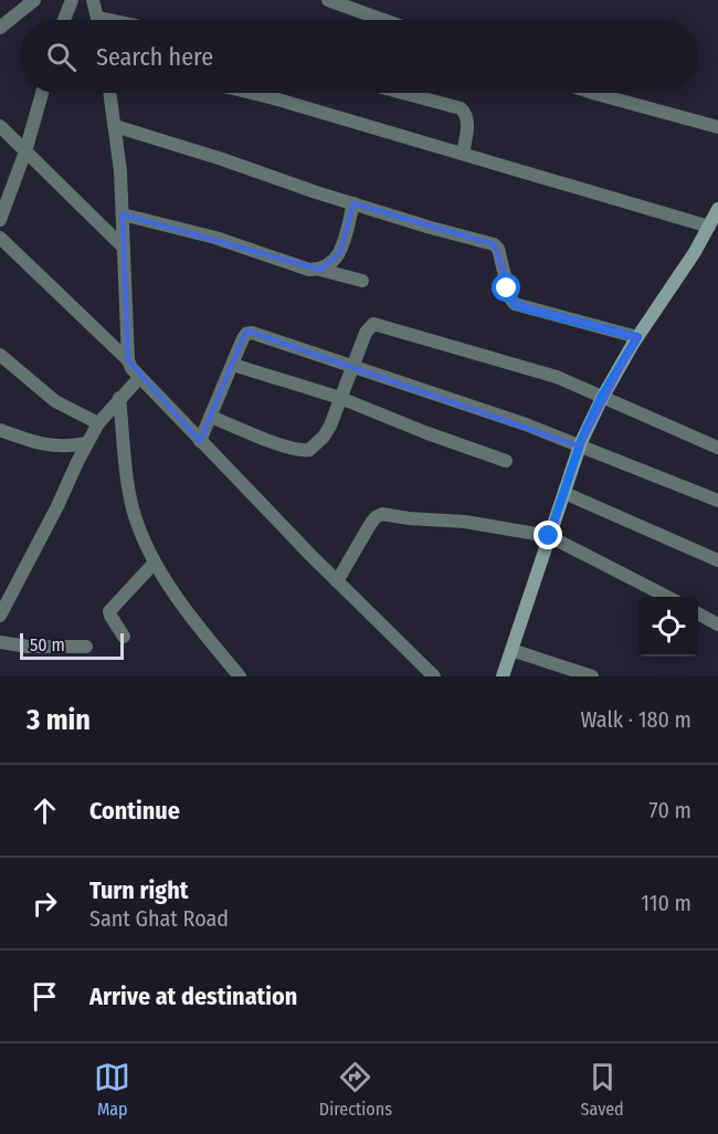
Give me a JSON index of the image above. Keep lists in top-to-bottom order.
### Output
{
  "scale_bar": "50 m",
  "page": {
    "search": "Search here",
    "scale": "50 m",
    "heading": ["3 min", "Walk · 180 m"],
    "list": [
      ["Continue", "70 m"],
      ["Turn right", "Sant Ghat Road", "110 m"],
      "Arrive at destination"
    ],
    "nav": ["Map", "Directions", "Saved"]
  }
}
